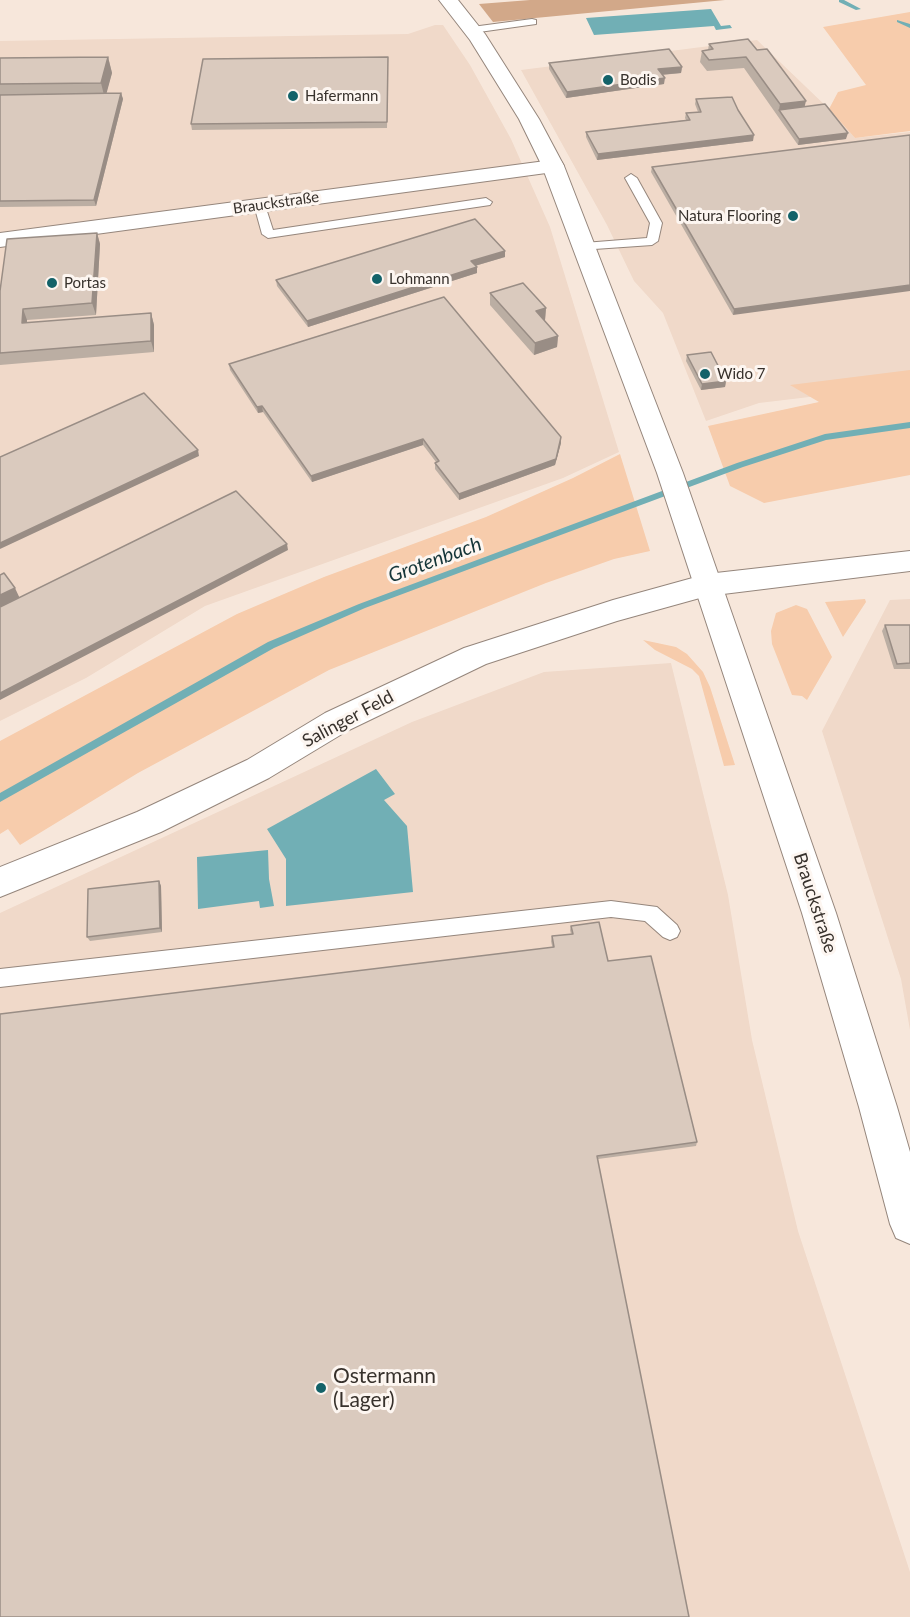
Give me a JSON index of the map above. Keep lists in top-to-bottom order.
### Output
{
  "streets": {
    "street": ["Brauckstraße", "Salinger Feld"]
  },
  "crossings": [
    ["Brauckstraße", "Salinger Feld"]
  ],
  "water": ["Grotenbach"],
  "places": [
    "Bodis",
    "Hafermann",
    "Natura Flooring",
    "Lohmann",
    "Portas",
    "Wido 7",
    "Ostermann (Lager)"
  ]
}
